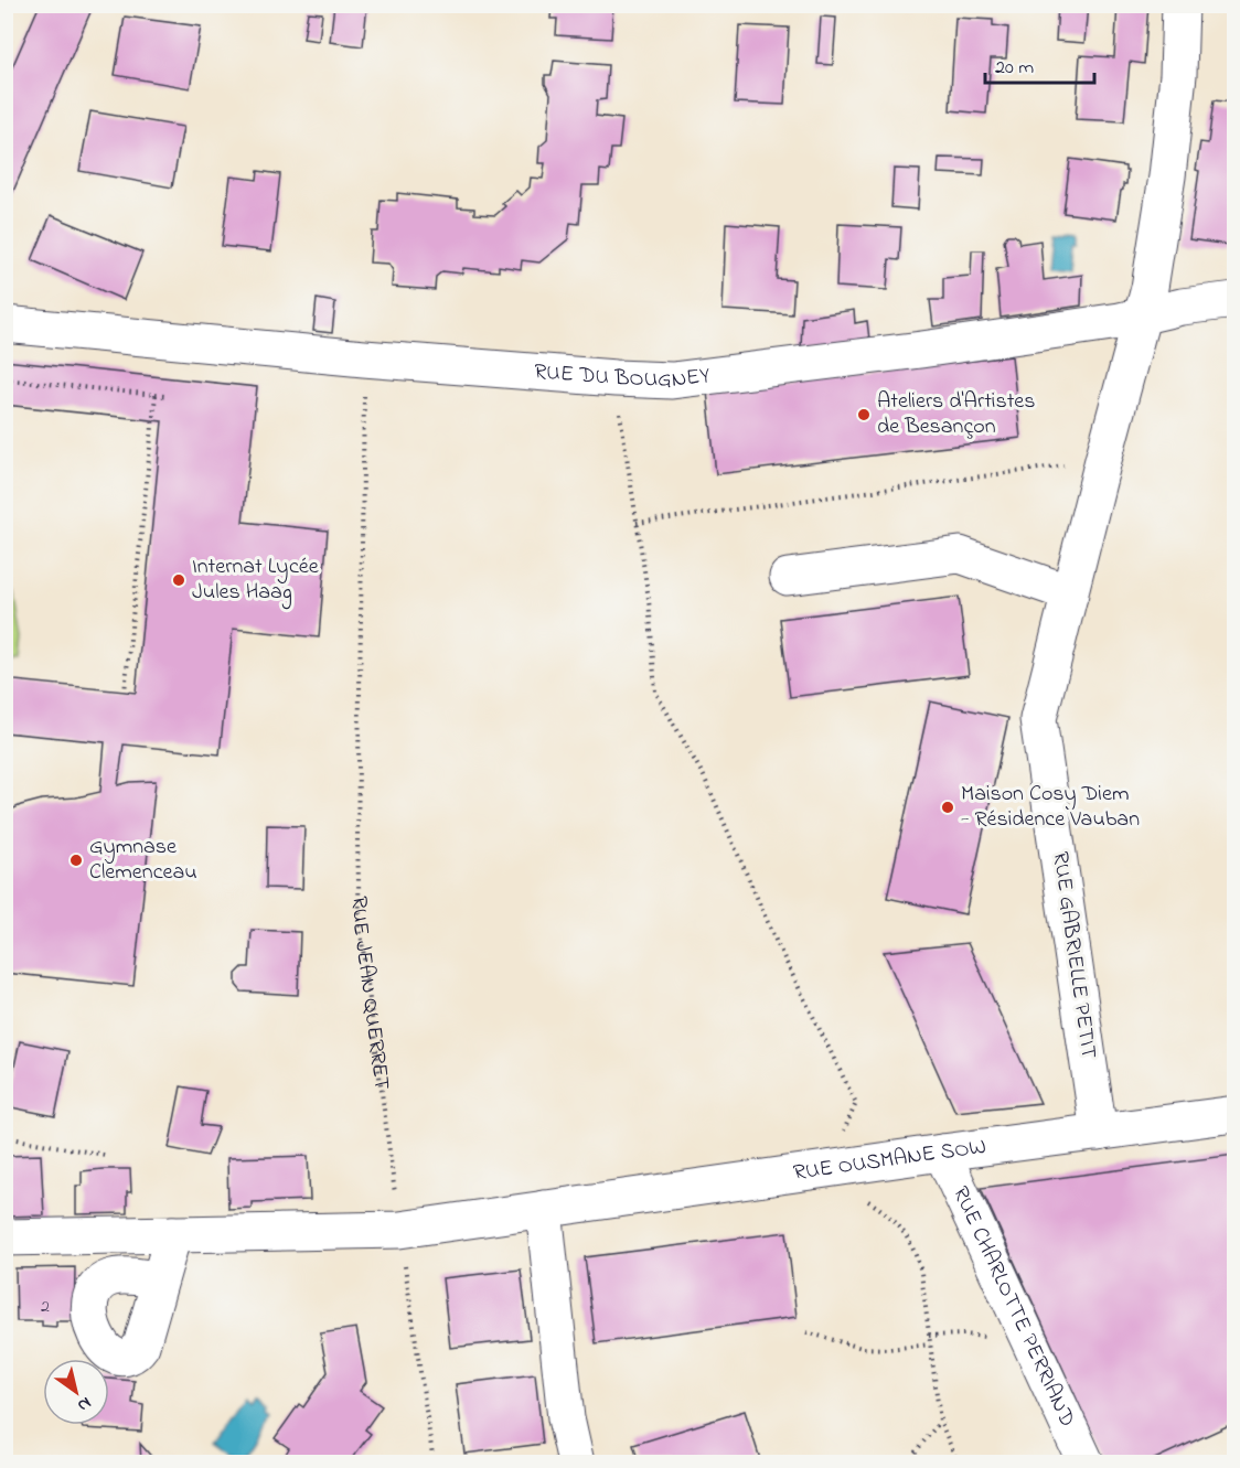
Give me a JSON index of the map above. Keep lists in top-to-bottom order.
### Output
{
  "streets": {
    "street": [
      "RUE DU BOUGNEY",
      "RUE GABRIELLE PETIT",
      "RUE OUSMANE SOW",
      "RUE CHARLOTTE PERRIAND"
    ],
    "path": ["RUE JEAN QUERRET"]
  },
  "crossings": [
    ["RUE DU BOUGNEY", "RUE GABRIELLE PETIT"],
    ["RUE DU BOUGNEY", "RUE JEAN QUERRET"],
    ["RUE GABRIELLE PETIT", "RUE OUSMANE SOW"],
    ["RUE JEAN QUERRET", "RUE OUSMANE SOW"],
    ["RUE OUSMANE SOW", "RUE CHARLOTTE PERRIAND"]
  ],
  "places": [
    "Ateliers d'Artistes de Besançon",
    "Internat Lycée Jules Haag",
    "Maison Cosy Diem - Résidence Vauban",
    "Gymnase Clemenceau"
  ],
  "house_numbers": ["2"],
  "scale_bar": "20 m",
  "north": "bottom right"
}
